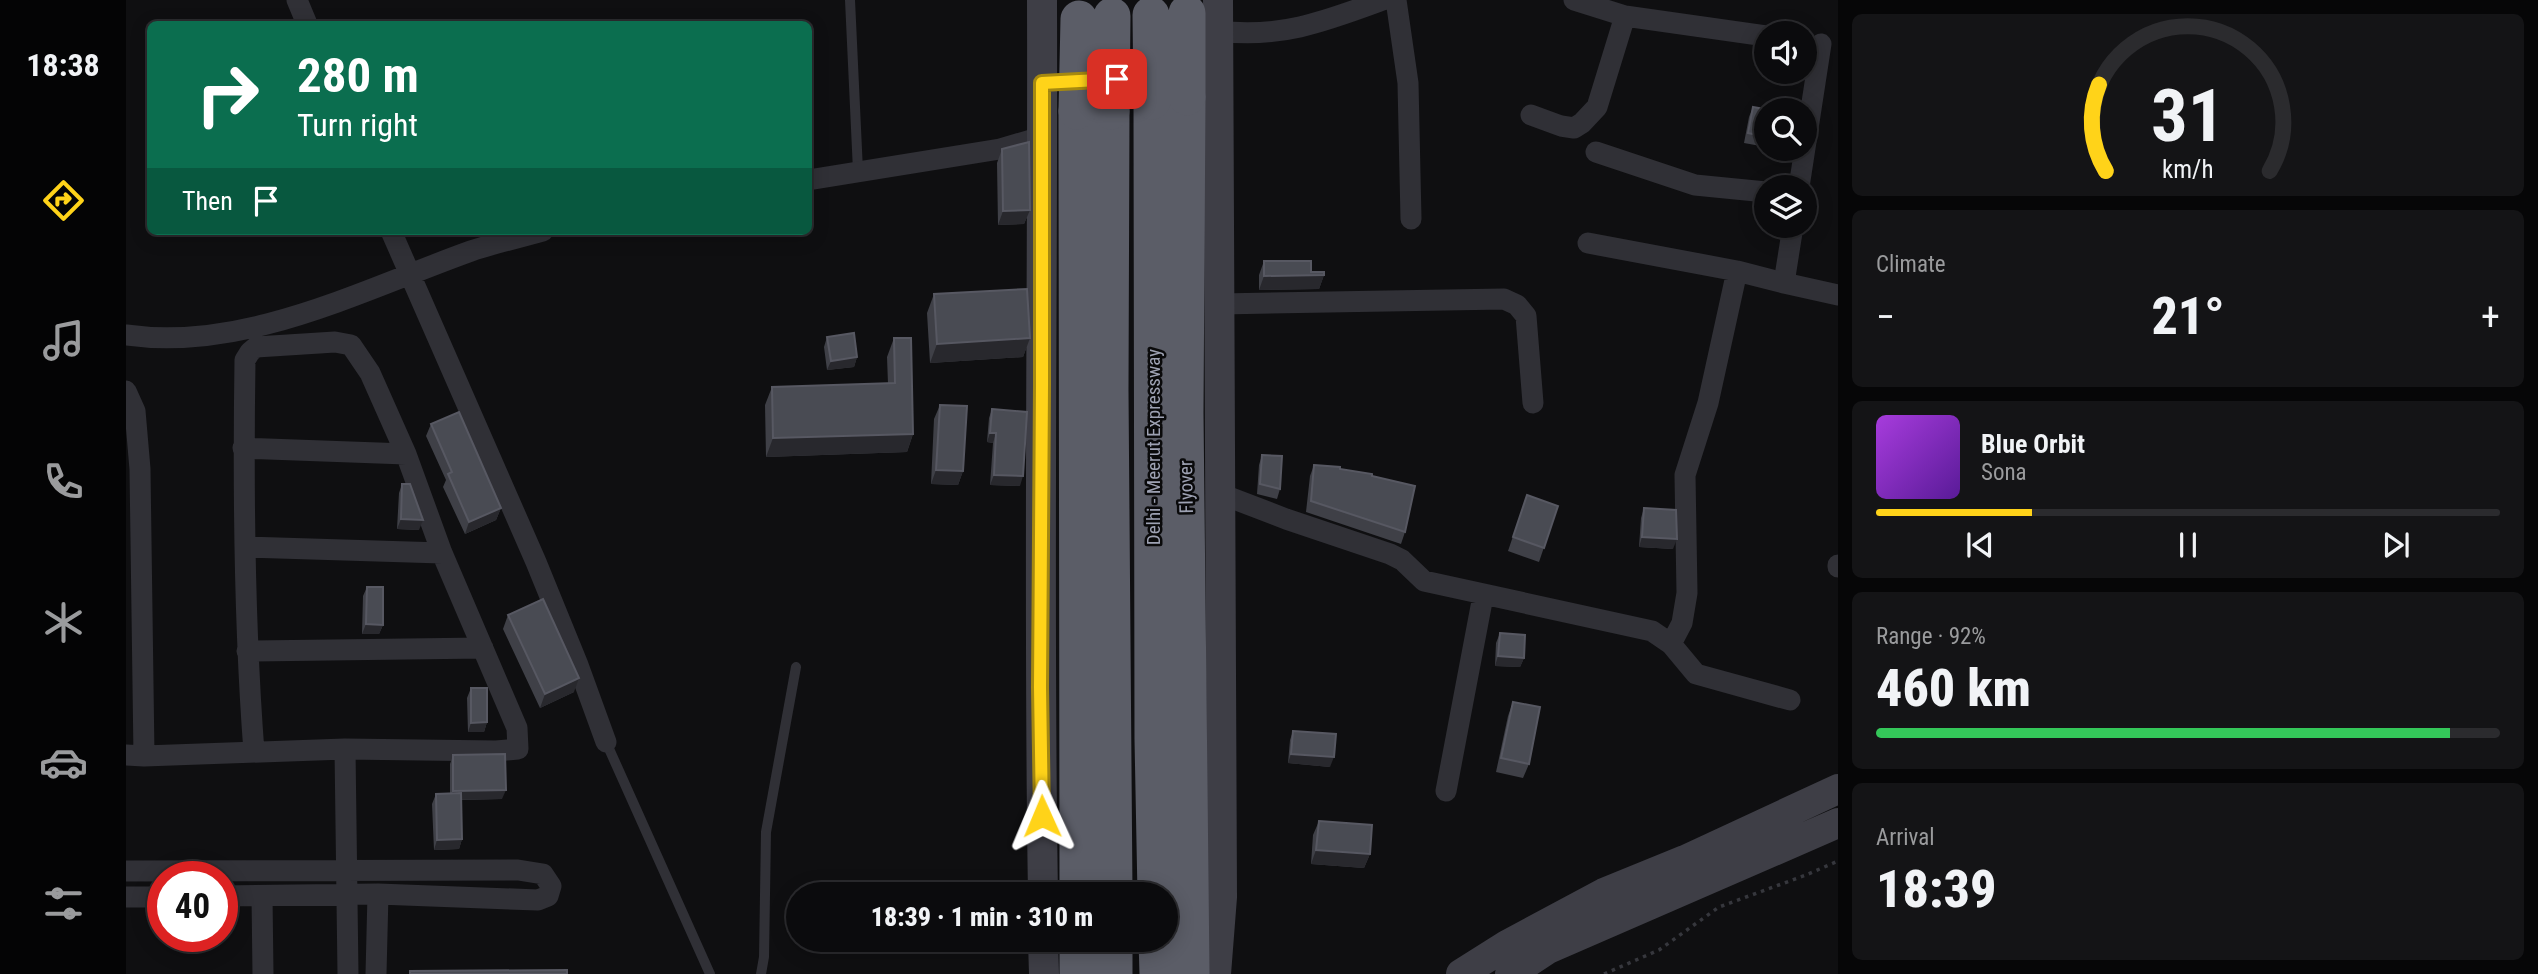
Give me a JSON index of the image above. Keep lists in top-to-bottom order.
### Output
{
  "streets": {
    "highway": ["Delhi - Meerut Expressway", "Flyover"]
  },
  "page": {
    "tabs": "18:38",
    "turn": ["280 m", "Turn right"],
    "then": "Then",
    "tile": [
      "Climate",
      ["Range · 92%", "460 km"],
      ["Arrival", "18:39"]
    ],
    "heat": ["−", "21°", "+"],
    "song": ["Blue Orbit", "Sona"],
    "limit": "40",
    "trip": "18:39 · 1 min · 310 m",
    "gauge": ["31", "km/h"]
  }
}
